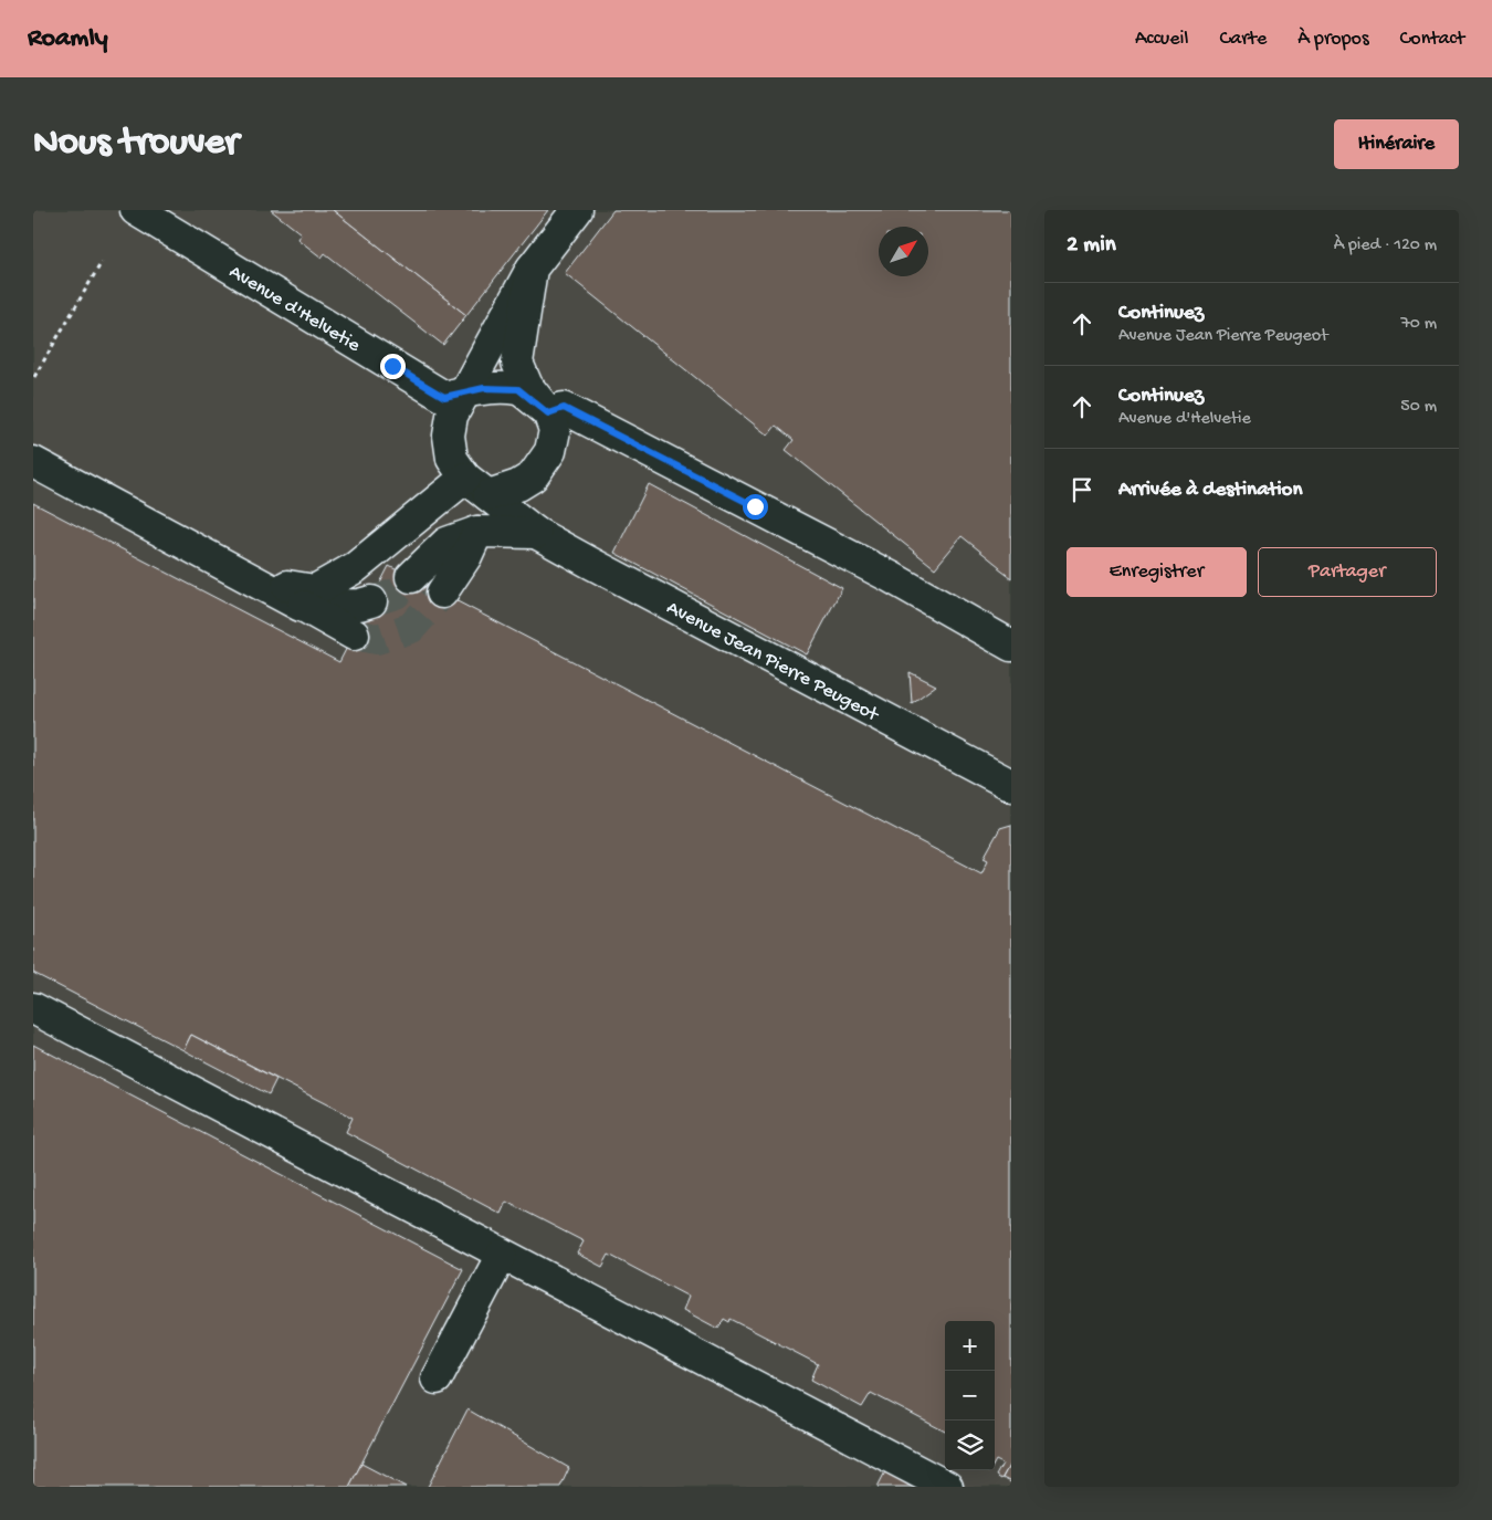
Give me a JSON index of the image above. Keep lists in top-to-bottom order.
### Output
{
  "streets": {
    "street": ["Avenue d'Helvetie", "Avenue Jean Pierre Peugeot"]
  },
  "crossings": [
    ["Avenue d'Helvetie", "Avenue Jean Pierre Peugeot"]
  ],
  "north": "top right",
  "page": {
    "header": "Roamly",
    "nav": [
      "Accueil",
      "Carte",
      "À propos",
      "Contact"
    ],
    "buttons": [
      "Itinéraire",
      ["Enregistrer", "Partager"]
    ],
    "title": "Nous trouver",
    "heading": ["2 min", "À pied · 120 m"],
    "list": [
      ["Continuez", "Avenue Jean Pierre Peugeot", "70 m"],
      ["Continuez", "Avenue d'Helvetie", "50 m"],
      "Arrivée à destination"
    ],
    "map_buttons": ["+", "−"]
  }
}
